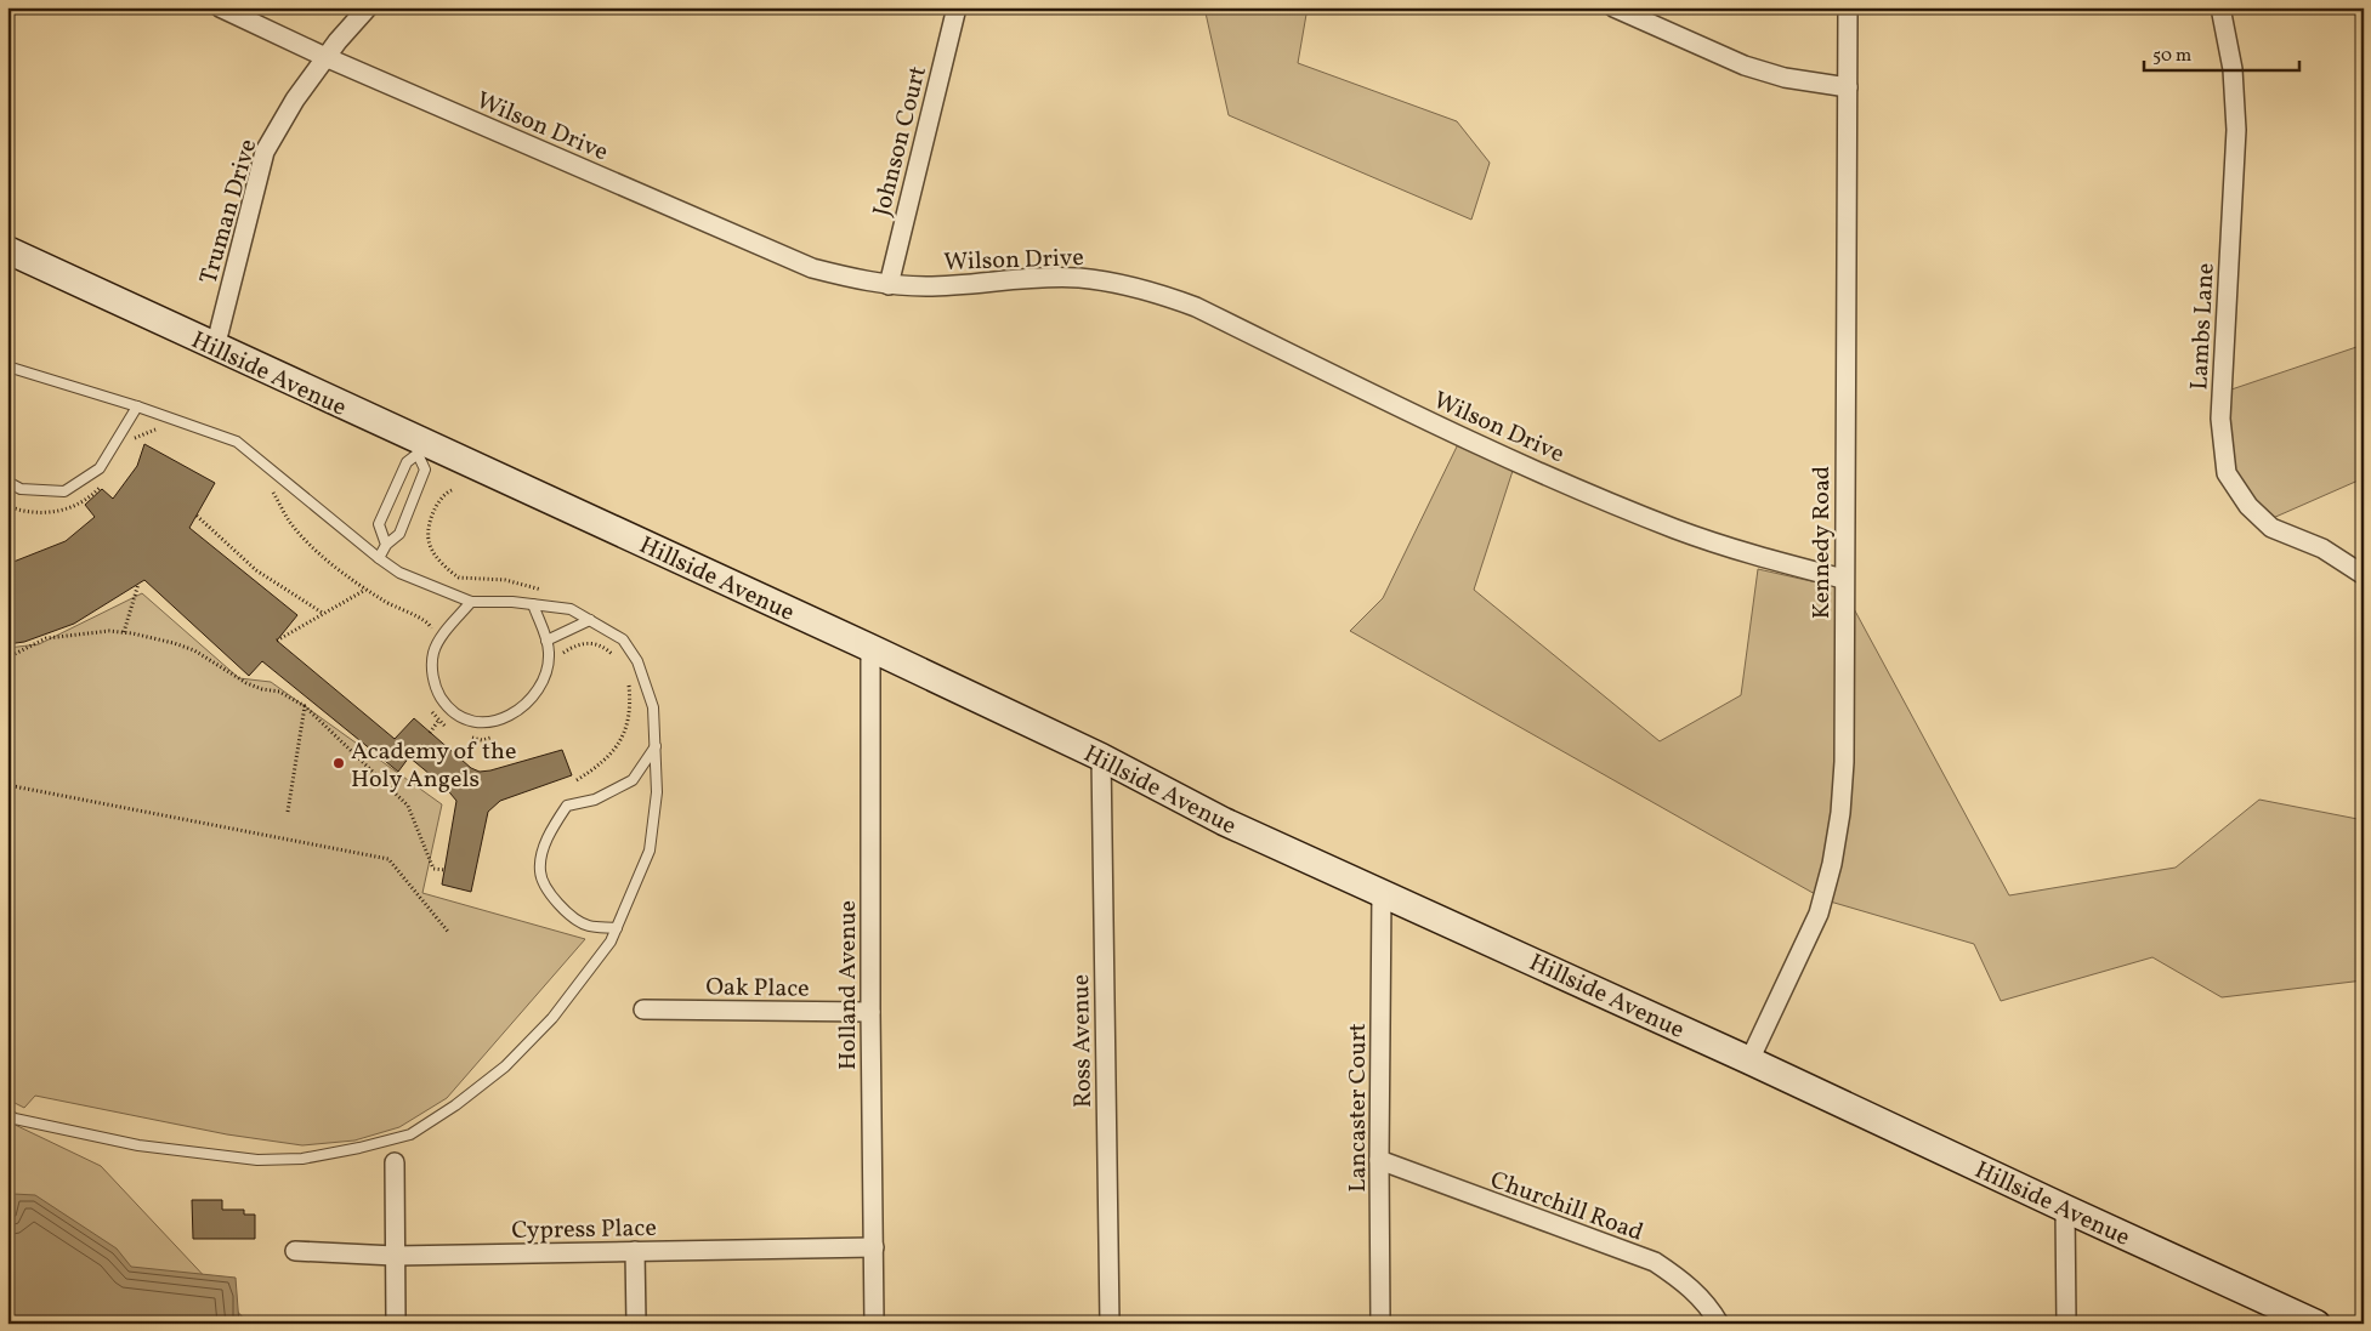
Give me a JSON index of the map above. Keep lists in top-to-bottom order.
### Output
{
  "streets": {
    "main road": ["Hillside Avenue"],
    "street": [
      "Wilson Drive",
      "Johnson Court",
      "Truman Drive",
      "Lambs Lane",
      "Kennedy Road",
      "Holland Avenue",
      "Oak Place",
      "Ross Avenue",
      "Lancaster Court",
      "Churchill Road",
      "Cypress Place"
    ]
  },
  "crossings": [
    ["Wilson Drive", "Johnson Court"],
    ["Wilson Drive", "Truman Drive"],
    ["Wilson Drive", "Kennedy Road"],
    ["Truman Drive", "Hillside Avenue"],
    ["Hillside Avenue", "Kennedy Road"],
    ["Hillside Avenue", "Holland Avenue"],
    ["Hillside Avenue", "Ross Avenue"],
    ["Hillside Avenue", "Lancaster Court"],
    ["Holland Avenue", "Oak Place"],
    ["Holland Avenue", "Cypress Place"],
    ["Lancaster Court", "Churchill Road"]
  ],
  "places": ["Academy of the Holy Angels"],
  "scale_bar": "50 m"
}
